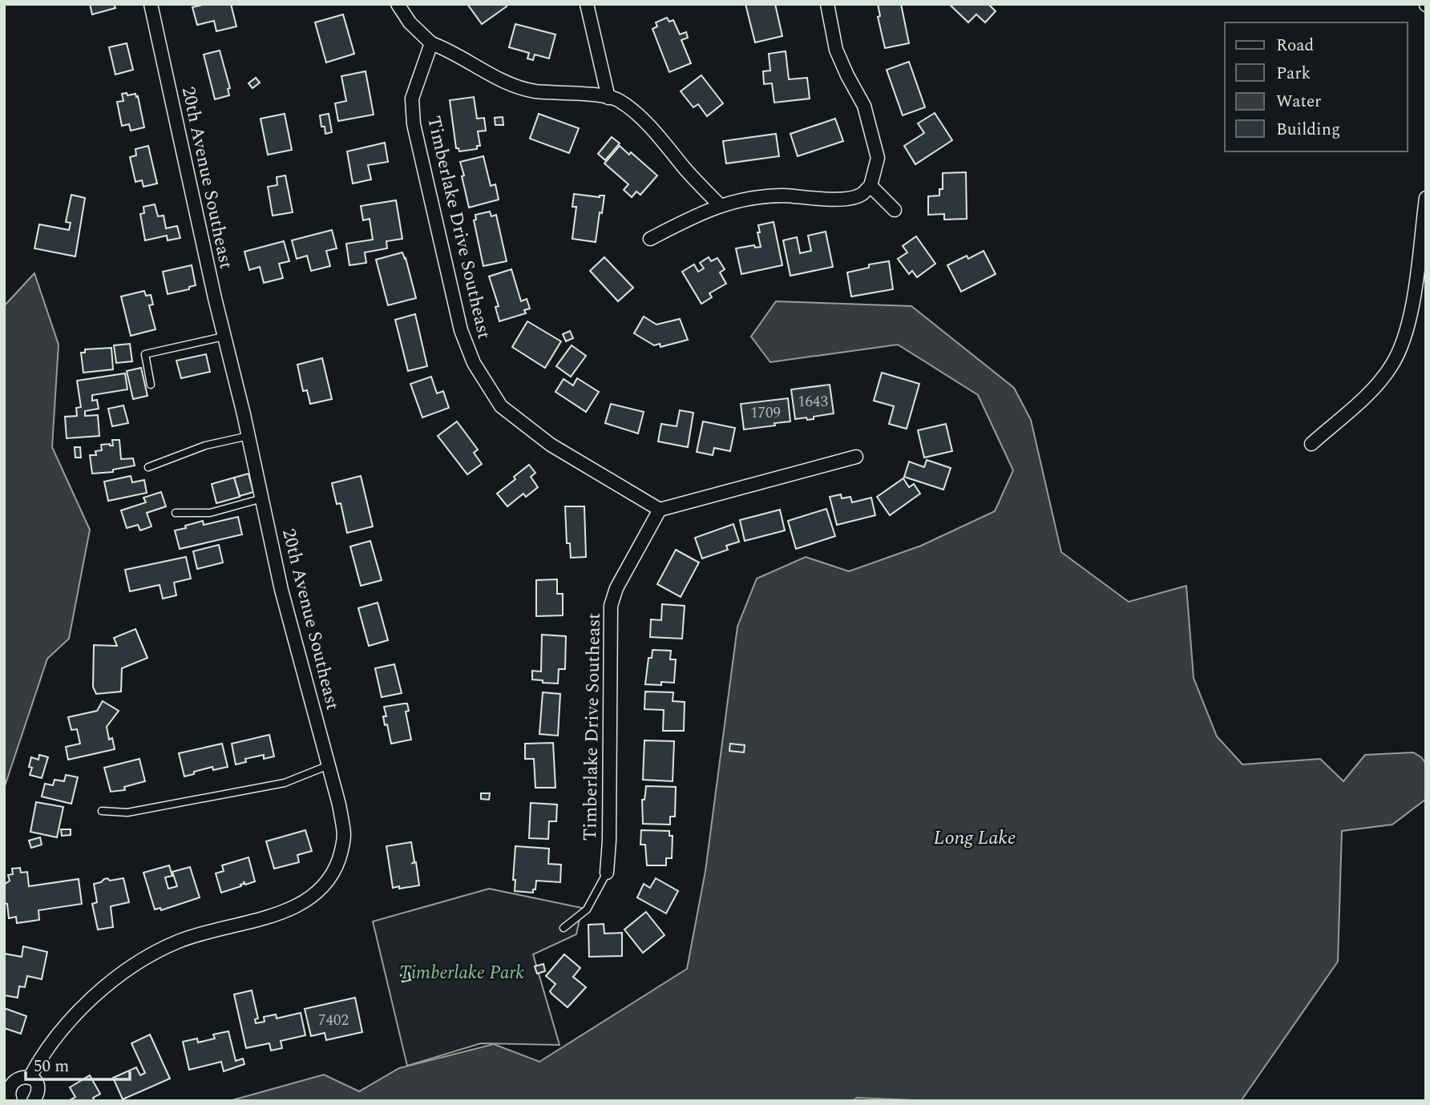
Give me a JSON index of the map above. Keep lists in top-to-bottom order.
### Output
{
  "streets": {
    "street": ["20th Avenue Southeast", "Timberlake Drive Southeast"]
  },
  "water": ["Long Lake"],
  "parks": ["Timberlake Park"],
  "house_numbers": ["1643", "1709", "7402"],
  "legend": [
    "Road",
    "Park",
    "Water",
    "Building"
  ],
  "scale_bar": "50 m"
}
